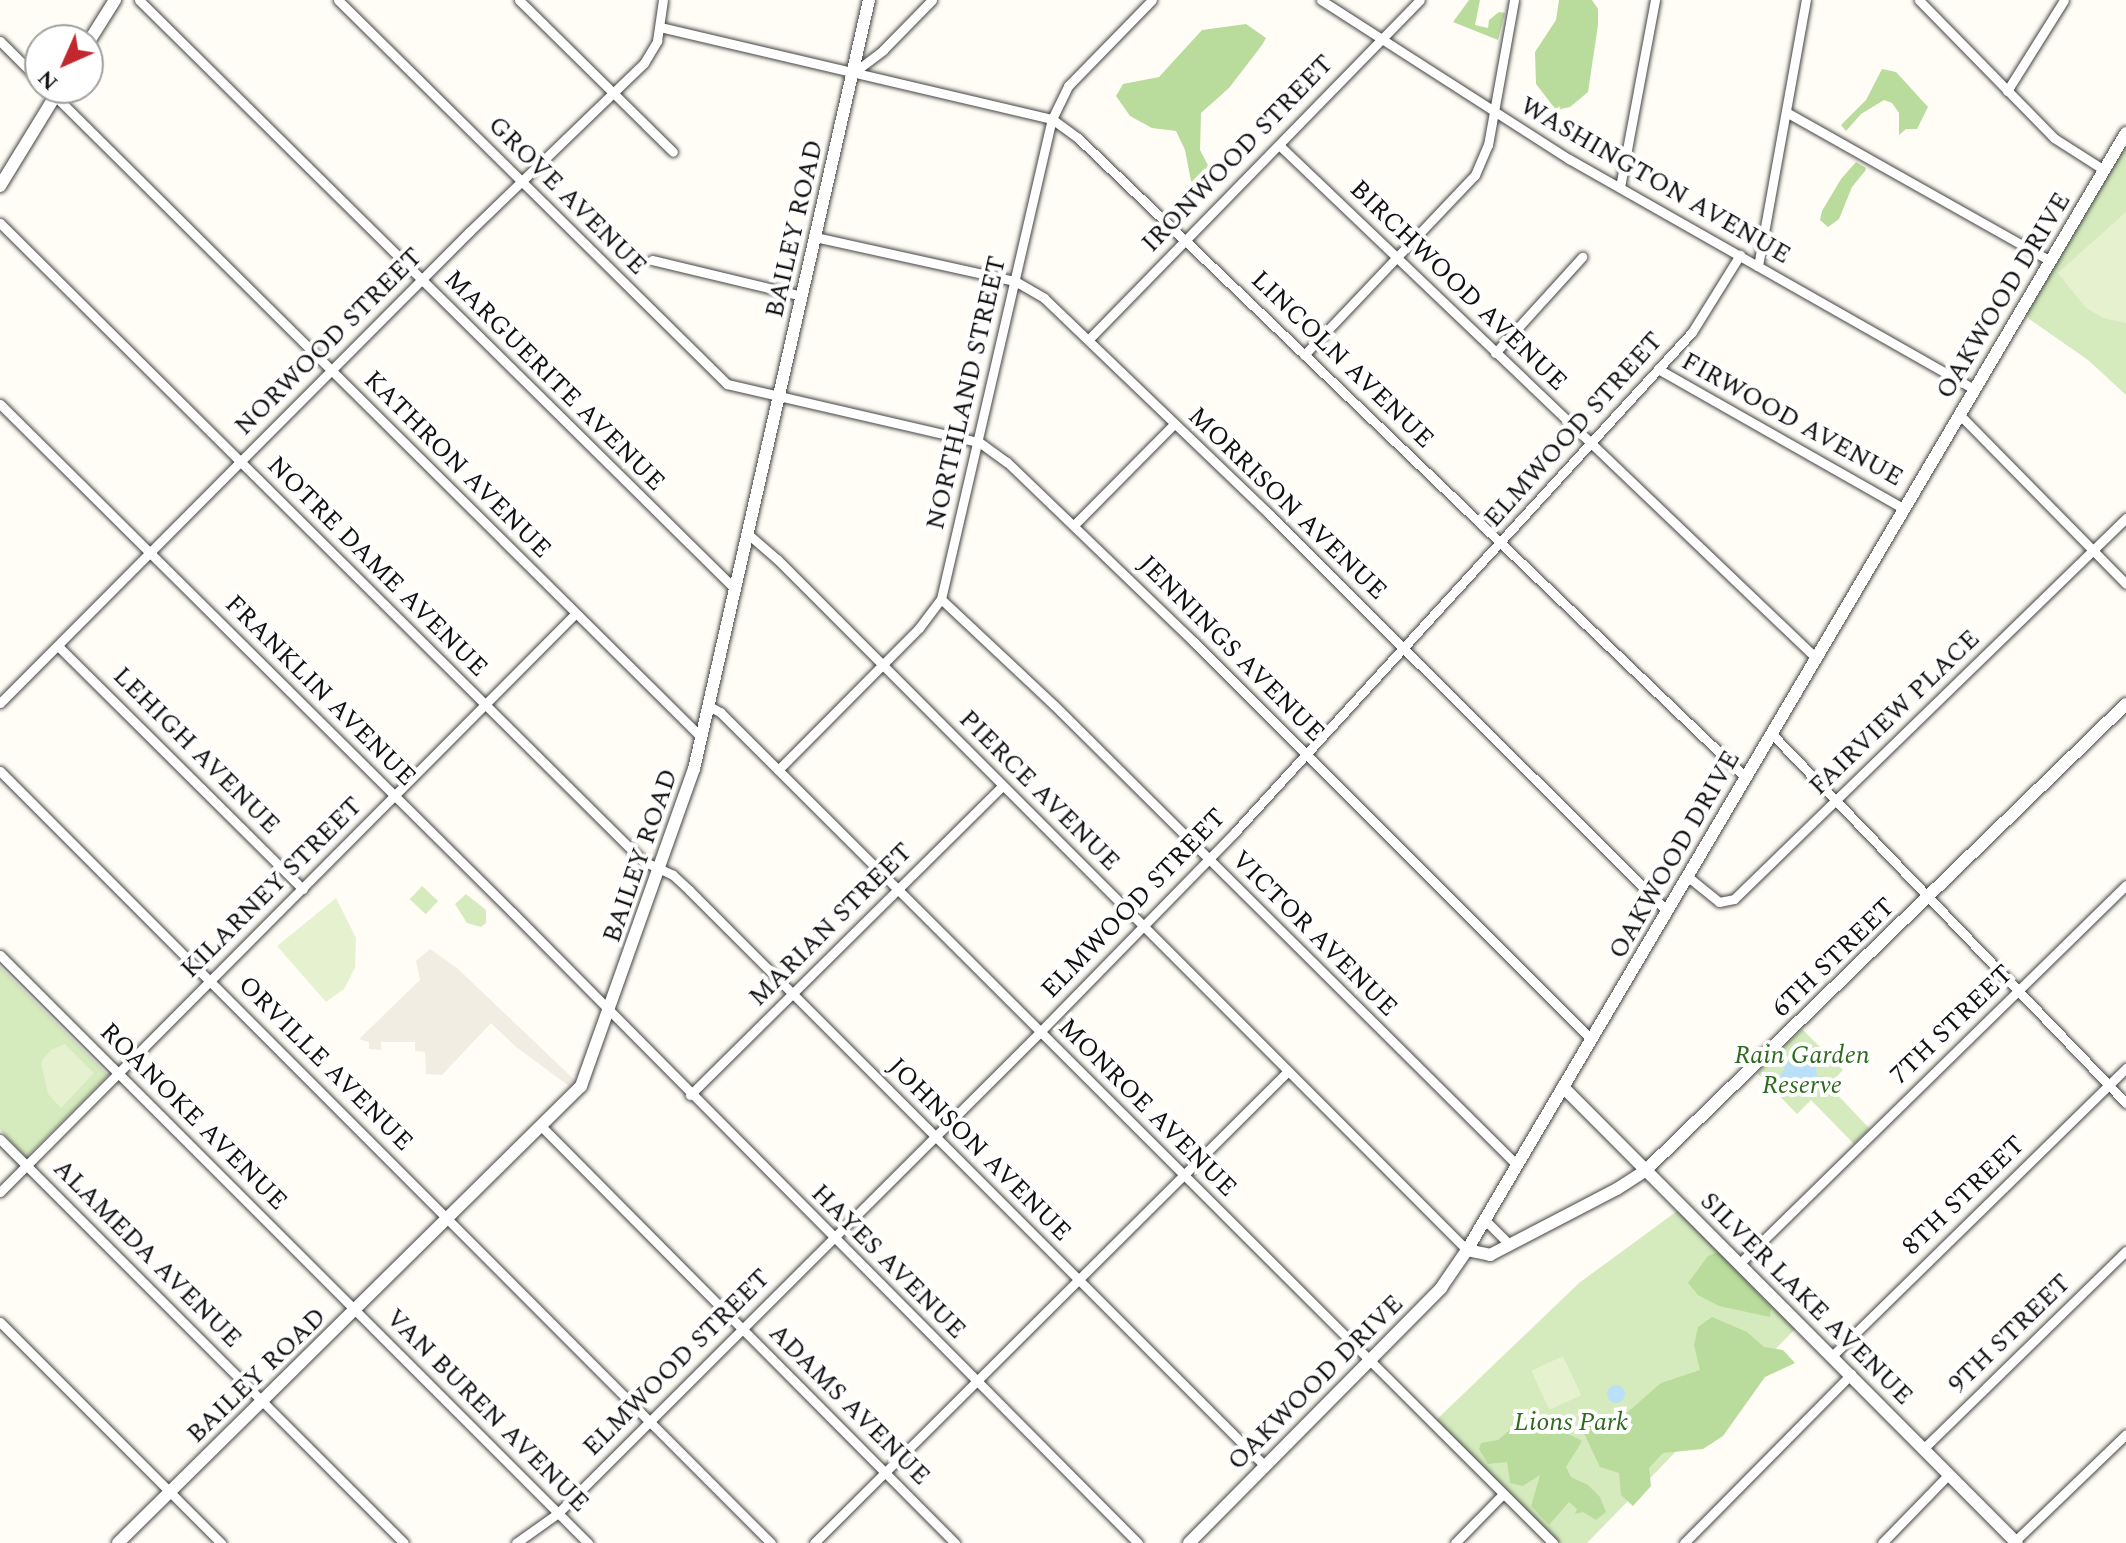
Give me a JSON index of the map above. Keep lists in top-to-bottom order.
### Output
{
  "streets": {
    "street": [
      "IRONWOOD STREET",
      "WASHINGTON AVENUE",
      "GROVE AVENUE",
      "BAILEY ROAD",
      "BIRCHWOOD AVENUE",
      "OAKWOOD DRIVE",
      "NORWOOD STREET",
      "LINCOLN AVENUE",
      "MARGUERITE AVENUE",
      "NORTHLAND STREET",
      "FIRWOOD AVENUE",
      "ELMWOOD STREET",
      "KATHRON AVENUE",
      "MORRISON AVENUE",
      "NOTRE DAME AVENUE",
      "JENNINGS AVENUE",
      "FRANKLIN AVENUE",
      "FAIRVIEW PLACE",
      "LEHIGH AVENUE",
      "PIERCE AVENUE",
      "KILARNEY STREET",
      "MARIAN STREET",
      "VICTOR AVENUE",
      "6TH STREET",
      "7TH STREET",
      "ORVILLE AVENUE",
      "MONROE AVENUE",
      "ROANOKE AVENUE",
      "JOHNSON AVENUE",
      "8TH STREET",
      "ALAMEDA AVENUE",
      "HAYES AVENUE",
      "SILVER LAKE AVENUE",
      "9TH STREET",
      "ADAMS AVENUE",
      "VAN BUREN AVENUE"
    ]
  },
  "crossings": [
    ["IRONWOOD STREET", "WASHINGTON AVENUE"],
    ["IRONWOOD STREET", "BIRCHWOOD AVENUE"],
    ["IRONWOOD STREET", "LINCOLN AVENUE"],
    ["IRONWOOD STREET", "MORRISON AVENUE"],
    ["WASHINGTON AVENUE", "OAKWOOD DRIVE"],
    ["WASHINGTON AVENUE", "ELMWOOD STREET"],
    ["GROVE AVENUE", "BAILEY ROAD"],
    ["GROVE AVENUE", "NORWOOD STREET"],
    ["GROVE AVENUE", "JENNINGS AVENUE"],
    ["BAILEY ROAD", "LINCOLN AVENUE"],
    ["BAILEY ROAD", "MARGUERITE AVENUE"],
    ["BAILEY ROAD", "KATHRON AVENUE"],
    ["BAILEY ROAD", "MORRISON AVENUE"],
    ["BAILEY ROAD", "NOTRE DAME AVENUE"],
    ["BAILEY ROAD", "JENNINGS AVENUE"],
    ["BAILEY ROAD", "FRANKLIN AVENUE"],
    ["BAILEY ROAD", "PIERCE AVENUE"],
    ["BAILEY ROAD", "ORVILLE AVENUE"],
    ["BAILEY ROAD", "MONROE AVENUE"],
    ["BAILEY ROAD", "ROANOKE AVENUE"],
    ["BAILEY ROAD", "JOHNSON AVENUE"],
    ["BAILEY ROAD", "ALAMEDA AVENUE"],
    ["BAILEY ROAD", "HAYES AVENUE"],
    ["BAILEY ROAD", "ADAMS AVENUE"],
    ["BAILEY ROAD", "VAN BUREN AVENUE"],
    ["BIRCHWOOD AVENUE", "OAKWOOD DRIVE"],
    ["BIRCHWOOD AVENUE", "ELMWOOD STREET"],
    ["OAKWOOD DRIVE", "LINCOLN AVENUE"],
    ["OAKWOOD DRIVE", "FIRWOOD AVENUE"],
    ["OAKWOOD DRIVE", "MORRISON AVENUE"],
    ["OAKWOOD DRIVE", "JENNINGS AVENUE"],
    ["OAKWOOD DRIVE", "FAIRVIEW PLACE"],
    ["OAKWOOD DRIVE", "PIERCE AVENUE"],
    ["OAKWOOD DRIVE", "VICTOR AVENUE"],
    ["OAKWOOD DRIVE", "6TH STREET"],
    ["OAKWOOD DRIVE", "MONROE AVENUE"],
    ["OAKWOOD DRIVE", "JOHNSON AVENUE"],
    ["OAKWOOD DRIVE", "SILVER LAKE AVENUE"],
    ["NORWOOD STREET", "LINCOLN AVENUE"],
    ["NORWOOD STREET", "MARGUERITE AVENUE"],
    ["NORWOOD STREET", "KATHRON AVENUE"],
    ["NORWOOD STREET", "NOTRE DAME AVENUE"],
    ["NORWOOD STREET", "FRANKLIN AVENUE"],
    ["NORWOOD STREET", "LEHIGH AVENUE"],
    ["LINCOLN AVENUE", "NORTHLAND STREET"],
    ["LINCOLN AVENUE", "ELMWOOD STREET"],
    ["NORTHLAND STREET", "MORRISON AVENUE"],
    ["NORTHLAND STREET", "JENNINGS AVENUE"],
    ["NORTHLAND STREET", "PIERCE AVENUE"],
    ["NORTHLAND STREET", "VICTOR AVENUE"],
    ["NORTHLAND STREET", "MONROE AVENUE"],
    ["FIRWOOD AVENUE", "ELMWOOD STREET"],
    ["ELMWOOD STREET", "MORRISON AVENUE"],
    ["ELMWOOD STREET", "JENNINGS AVENUE"],
    ["ELMWOOD STREET", "PIERCE AVENUE"],
    ["ELMWOOD STREET", "VICTOR AVENUE"],
    ["ELMWOOD STREET", "ORVILLE AVENUE"],
    ["ELMWOOD STREET", "MONROE AVENUE"],
    ["ELMWOOD STREET", "JOHNSON AVENUE"],
    ["ELMWOOD STREET", "HAYES AVENUE"],
    ["ELMWOOD STREET", "ADAMS AVENUE"],
    ["ELMWOOD STREET", "VAN BUREN AVENUE"],
    ["KATHRON AVENUE", "KILARNEY STREET"],
    ["NOTRE DAME AVENUE", "KILARNEY STREET"],
    ["NOTRE DAME AVENUE", "JOHNSON AVENUE"],
    ["FRANKLIN AVENUE", "KILARNEY STREET"],
    ["FRANKLIN AVENUE", "HAYES AVENUE"],
    ["LEHIGH AVENUE", "KILARNEY STREET"],
    ["PIERCE AVENUE", "MARIAN STREET"],
    ["PIERCE AVENUE", "6TH STREET"],
    ["KILARNEY STREET", "ORVILLE AVENUE"],
    ["KILARNEY STREET", "ROANOKE AVENUE"],
    ["KILARNEY STREET", "ALAMEDA AVENUE"],
    ["MARIAN STREET", "MONROE AVENUE"],
    ["MARIAN STREET", "JOHNSON AVENUE"],
    ["MARIAN STREET", "HAYES AVENUE"],
    ["6TH STREET", "SILVER LAKE AVENUE"],
    ["7TH STREET", "SILVER LAKE AVENUE"],
    ["ROANOKE AVENUE", "VAN BUREN AVENUE"],
    ["8TH STREET", "SILVER LAKE AVENUE"],
    ["SILVER LAKE AVENUE", "9TH STREET"]
  ],
  "parks": ["Rain Garden Reserve", "Lions Park"],
  "north": "bottom left"
}
